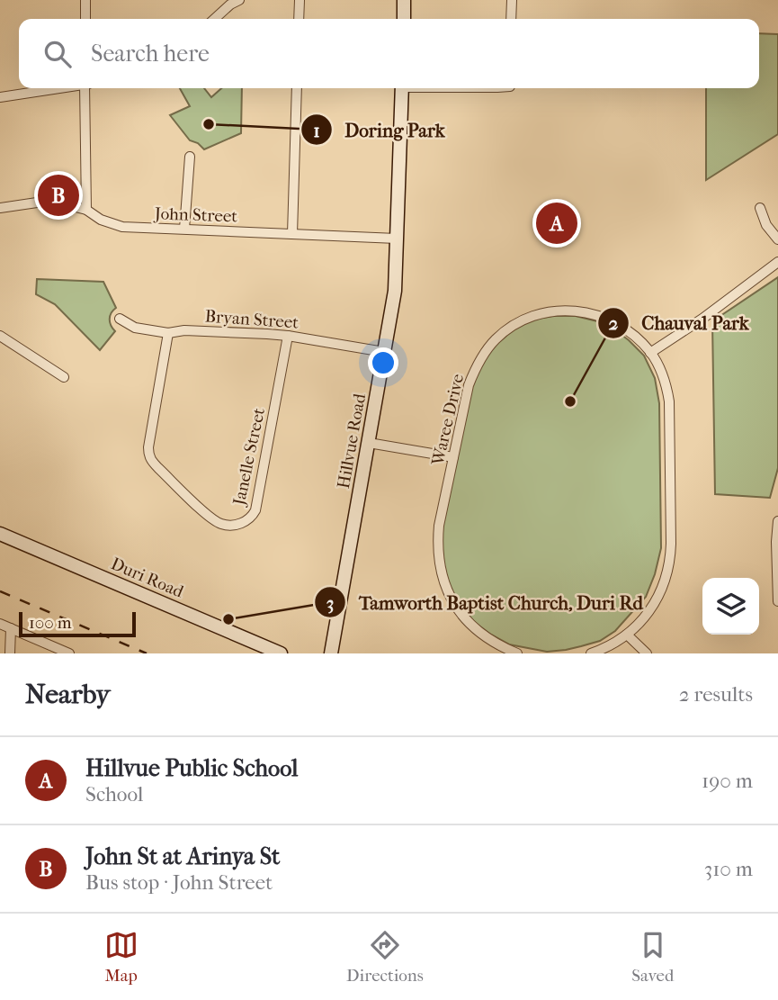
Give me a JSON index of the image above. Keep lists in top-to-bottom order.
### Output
{
  "streets": {
    "street": [
      "John Street",
      "Bryan Street",
      "Waree Drive",
      "Hillvue Road",
      "Janelle Street",
      "Duri Road"
    ]
  },
  "crossings": [
    ["John Street", "Hillvue Road"],
    ["Bryan Street", "Hillvue Road"],
    ["Bryan Street", "Janelle Street"]
  ],
  "places": ["Doring Park", "Chauval Park", "Tamworth Baptist Church, Duri Rd"],
  "scale_bar": "100 m",
  "page": {
    "search": "Search here",
    "pins": ["B", "A"],
    "scale": "100 m",
    "heading": ["Nearby", "2 results"],
    "list": [
      {
        "mark": "A",
        "name": "Hillvue Public School",
        "note": "School",
        "value": "190 m"
      },
      {
        "mark": "B",
        "name": "John St at Arinya St",
        "note": "Bus stop · John Street",
        "value": "310 m"
      }
    ],
    "nav": ["Map", "Directions", "Saved"]
  }
}
